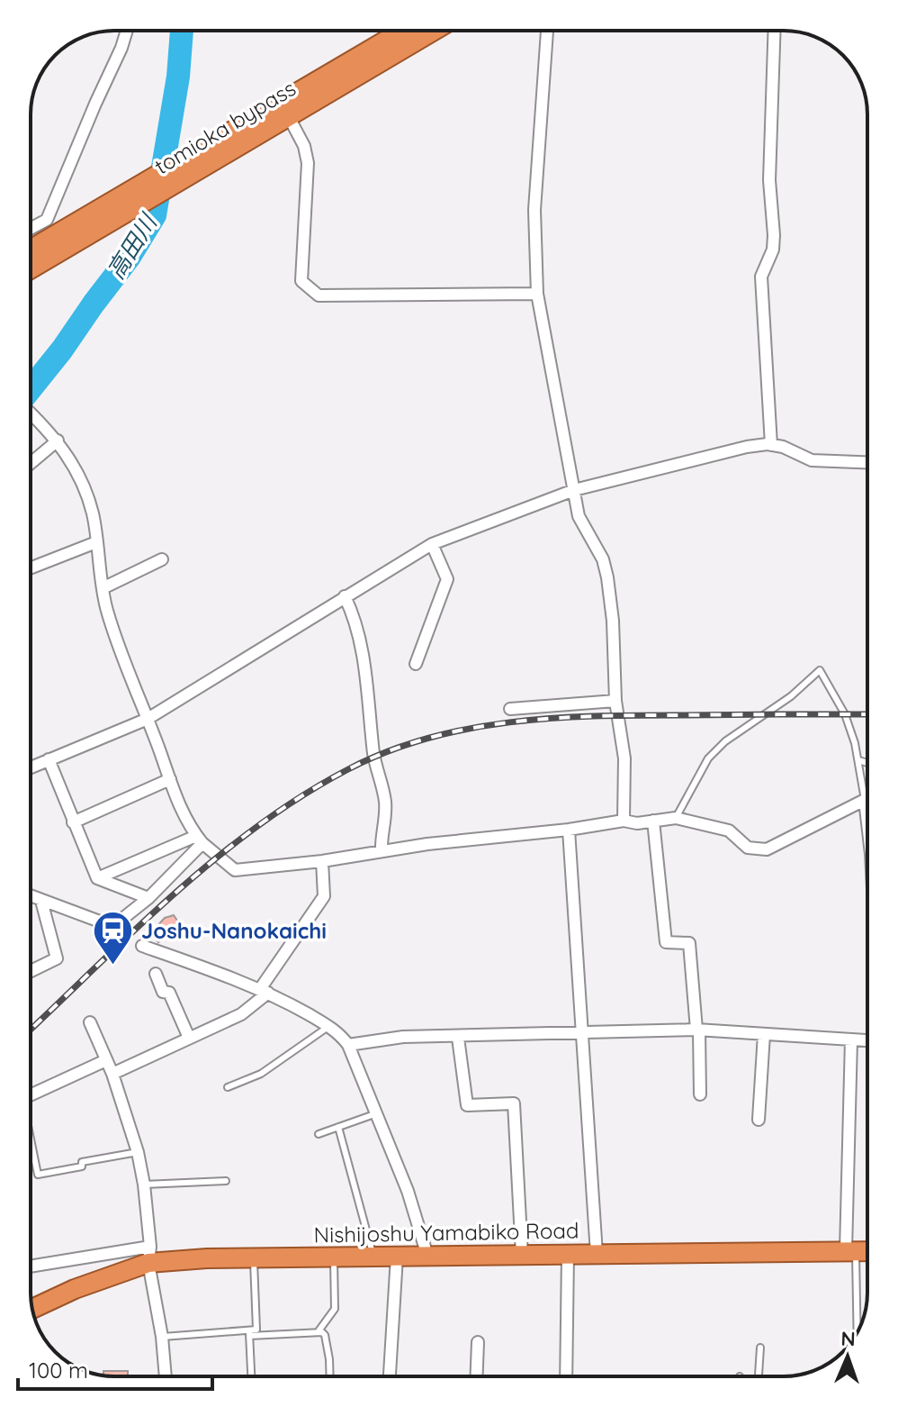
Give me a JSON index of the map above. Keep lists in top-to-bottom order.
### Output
{
  "streets": {
    "highway": ["tomioka bypass", "Nishijoshu Yamabiko Road"]
  },
  "water": ["高田川"],
  "places": {
    "station": ["Joshu-Nanokaichi"]
  },
  "scale_bar": "100 m",
  "north": "top"
}
